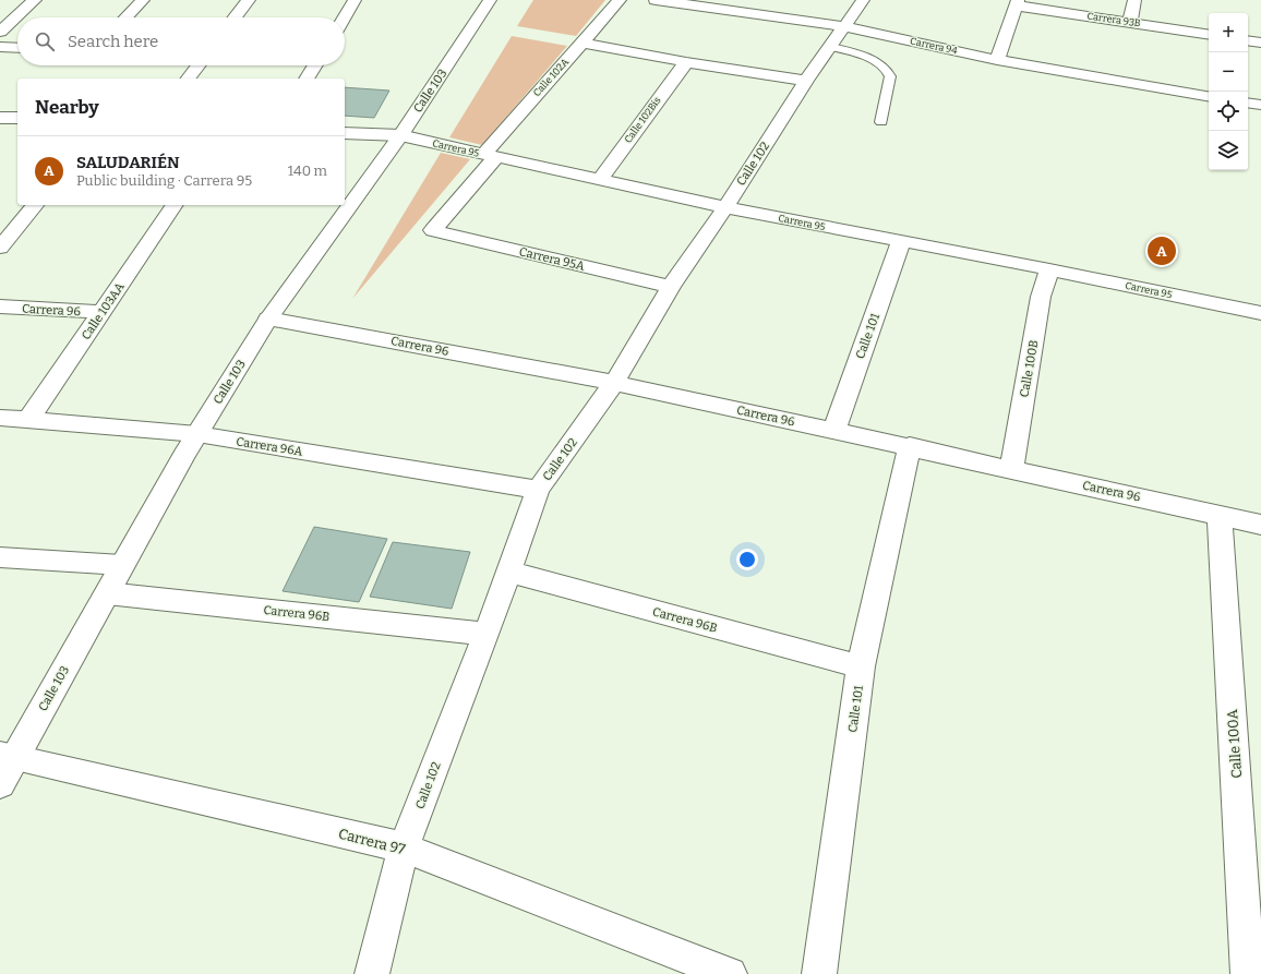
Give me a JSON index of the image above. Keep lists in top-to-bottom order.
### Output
{
  "streets": {
    "street": [
      "Carrera 93B",
      "Carrera 94",
      "Calle 102A",
      "Calle 103",
      "Calle 102Bis",
      "Carrera 95",
      "Calle 102",
      "Carrera 95A",
      "Carrera 96",
      "Calle 103AA",
      "Calle 101",
      "Calle 100B",
      "Carrera 96A",
      "Carrera 96B",
      "Calle 100A",
      "Carrera 97"
    ]
  },
  "crossings": [
    ["Carrera 94", "Calle 102"],
    ["Calle 102A", "Carrera 95"],
    ["Calle 102A", "Carrera 95A"],
    ["Calle 103", "Carrera 95"],
    ["Calle 103", "Carrera 96"],
    ["Calle 103", "Carrera 96A"],
    ["Calle 103", "Carrera 96B"],
    ["Calle 103", "Carrera 97"],
    ["Calle 102Bis", "Carrera 95"],
    ["Carrera 95", "Calle 102"],
    ["Carrera 95", "Calle 101"],
    ["Carrera 95", "Calle 100B"],
    ["Calle 102", "Carrera 95A"],
    ["Calle 102", "Carrera 96"],
    ["Calle 102", "Carrera 96A"],
    ["Calle 102", "Carrera 96B"],
    ["Calle 102", "Carrera 97"],
    ["Carrera 96", "Calle 103AA"],
    ["Carrera 96", "Calle 101"],
    ["Carrera 96", "Calle 100B"],
    ["Carrera 96", "Calle 100A"],
    ["Calle 103AA", "Carrera 96A"],
    ["Calle 101", "Carrera 96B"]
  ],
  "page": {
    "map_buttons": ["+", "−"],
    "search": "Search here",
    "heading": "Nearby",
    "list": [
      {
        "mark": "A",
        "name": "SALUDARIÉN",
        "note": "Public building · Carrera 95",
        "value": "140 m"
      }
    ],
    "pins": "A"
  }
}
